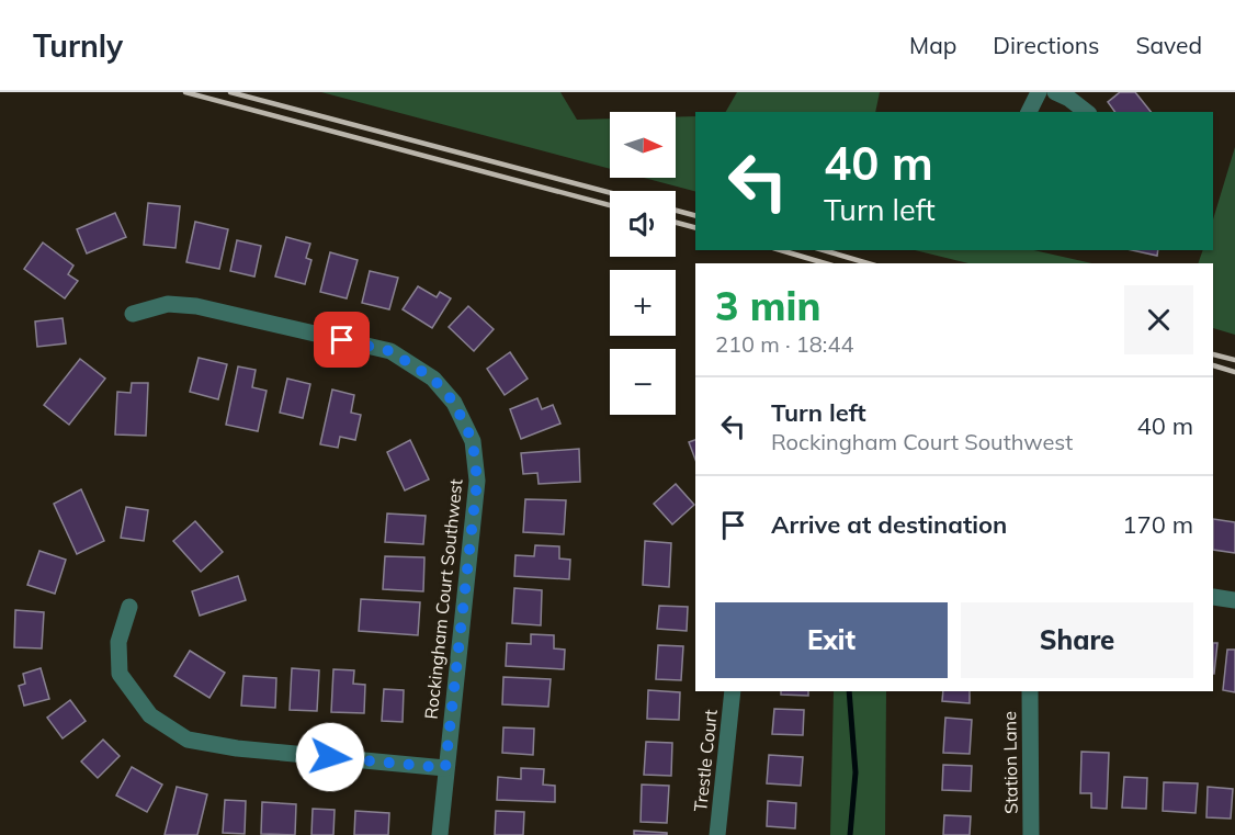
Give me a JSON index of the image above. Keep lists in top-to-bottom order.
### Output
{
  "streets": {
    "street": ["Rockingham Court Southwest", "Trestle Court", "Station Lane"]
  },
  "north": "right",
  "page": {
    "header": "Turnly",
    "nav": ["Map", "Directions", "Saved"],
    "map_buttons": ["+", "−"],
    "turn": ["40 m", "Turn left"],
    "heading": ["3 min", "210 m · 18:44"],
    "list": [
      {
        "name": "Turn left",
        "note": "Rockingham Court Southwest",
        "value": "40 m"
      },
      {
        "name": "Arrive at destination",
        "value": "170 m"
      }
    ],
    "buttons": ["Exit", "Share"]
  }
}
